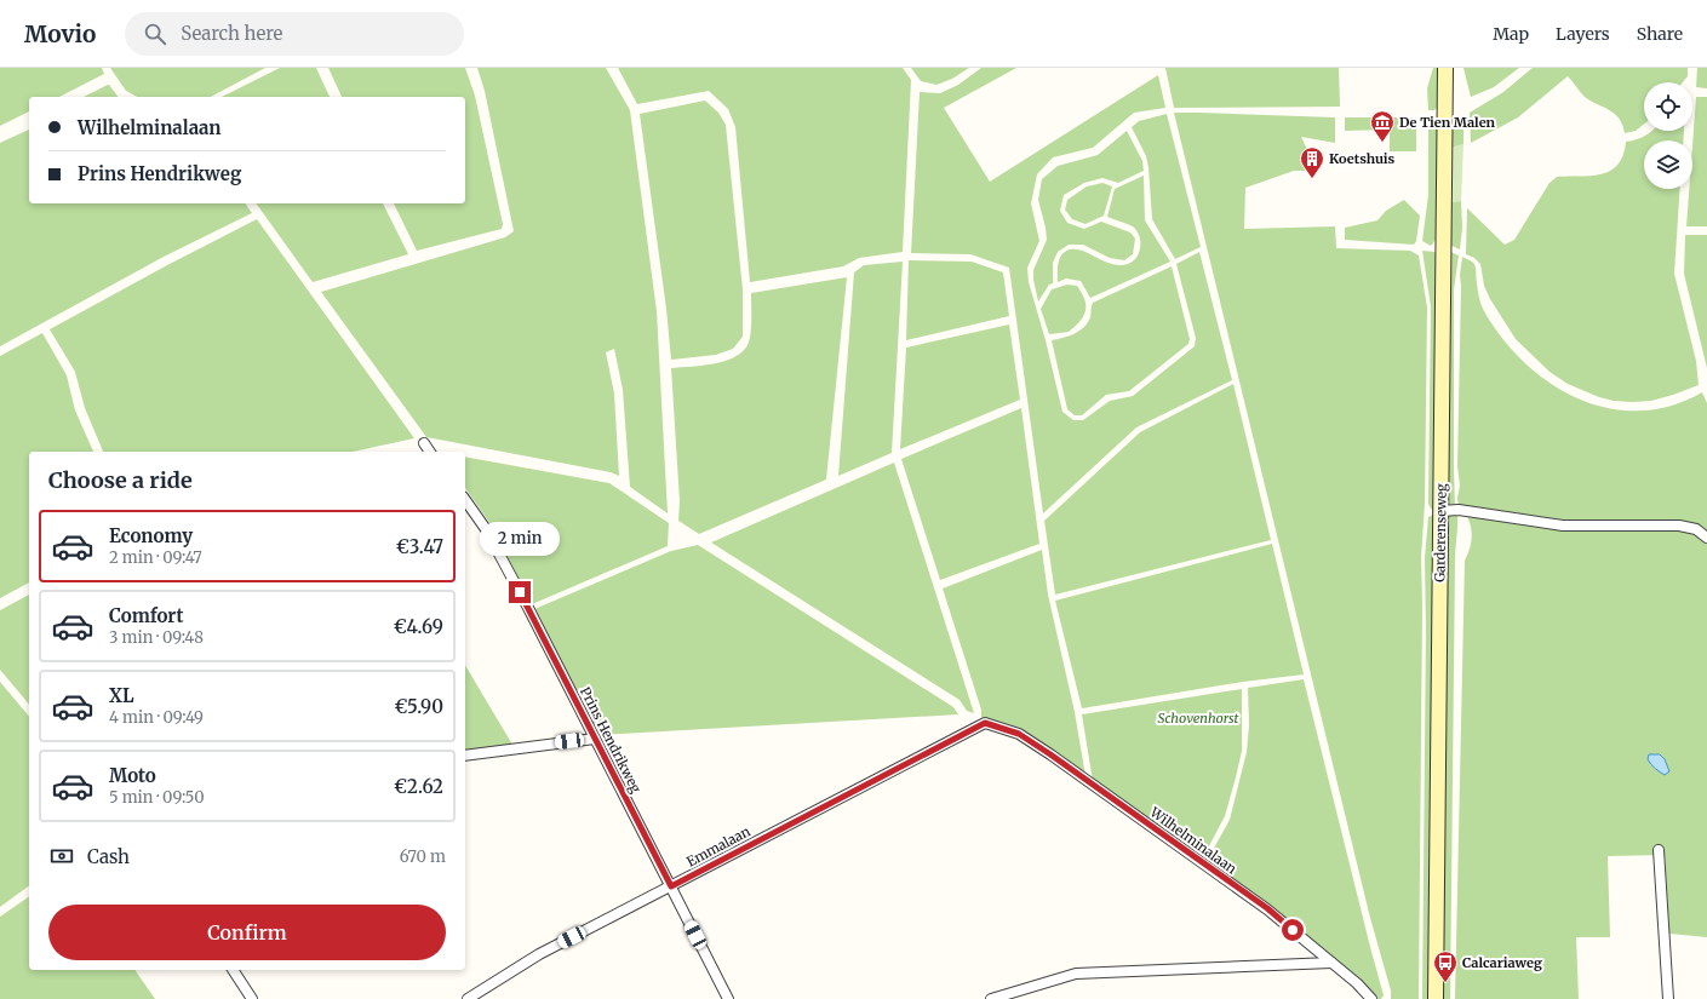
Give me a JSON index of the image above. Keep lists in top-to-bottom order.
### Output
{
  "streets": {
    "main road": ["Garderenseweg"],
    "street": ["Prins Hendrikweg", "Wilhelminalaan", "Emmalaan"]
  },
  "crossings": [
    ["Prins Hendrikweg", "Emmalaan"],
    ["Wilhelminalaan", "Emmalaan"]
  ],
  "parks": ["Schovenhorst"],
  "places": {
    "museum": ["De Tien Malen"],
    "building": ["Koetshuis"],
    "bus stop": ["Calcariaweg"]
  },
  "page": {
    "header": "Movio",
    "search": "Search here",
    "nav": ["Map", "Layers", "Share"],
    "banner": ["Wilhelminalaan", "Prins Hendrikweg"],
    "heading": "Choose a ride",
    "list": [
      {
        "name": "Economy",
        "note": "2 min · 09:47",
        "value": "€3.47"
      },
      {
        "name": "Comfort",
        "note": "3 min · 09:48",
        "value": "€4.69"
      },
      {
        "name": "XL",
        "note": "4 min · 09:49",
        "value": "€5.90"
      },
      {
        "name": "Moto",
        "note": "5 min · 09:50",
        "value": "€2.62"
      }
    ],
    "bubble": "2 min",
    "pay": ["Cash", "670 m"],
    "buttons": "Confirm"
  }
}
